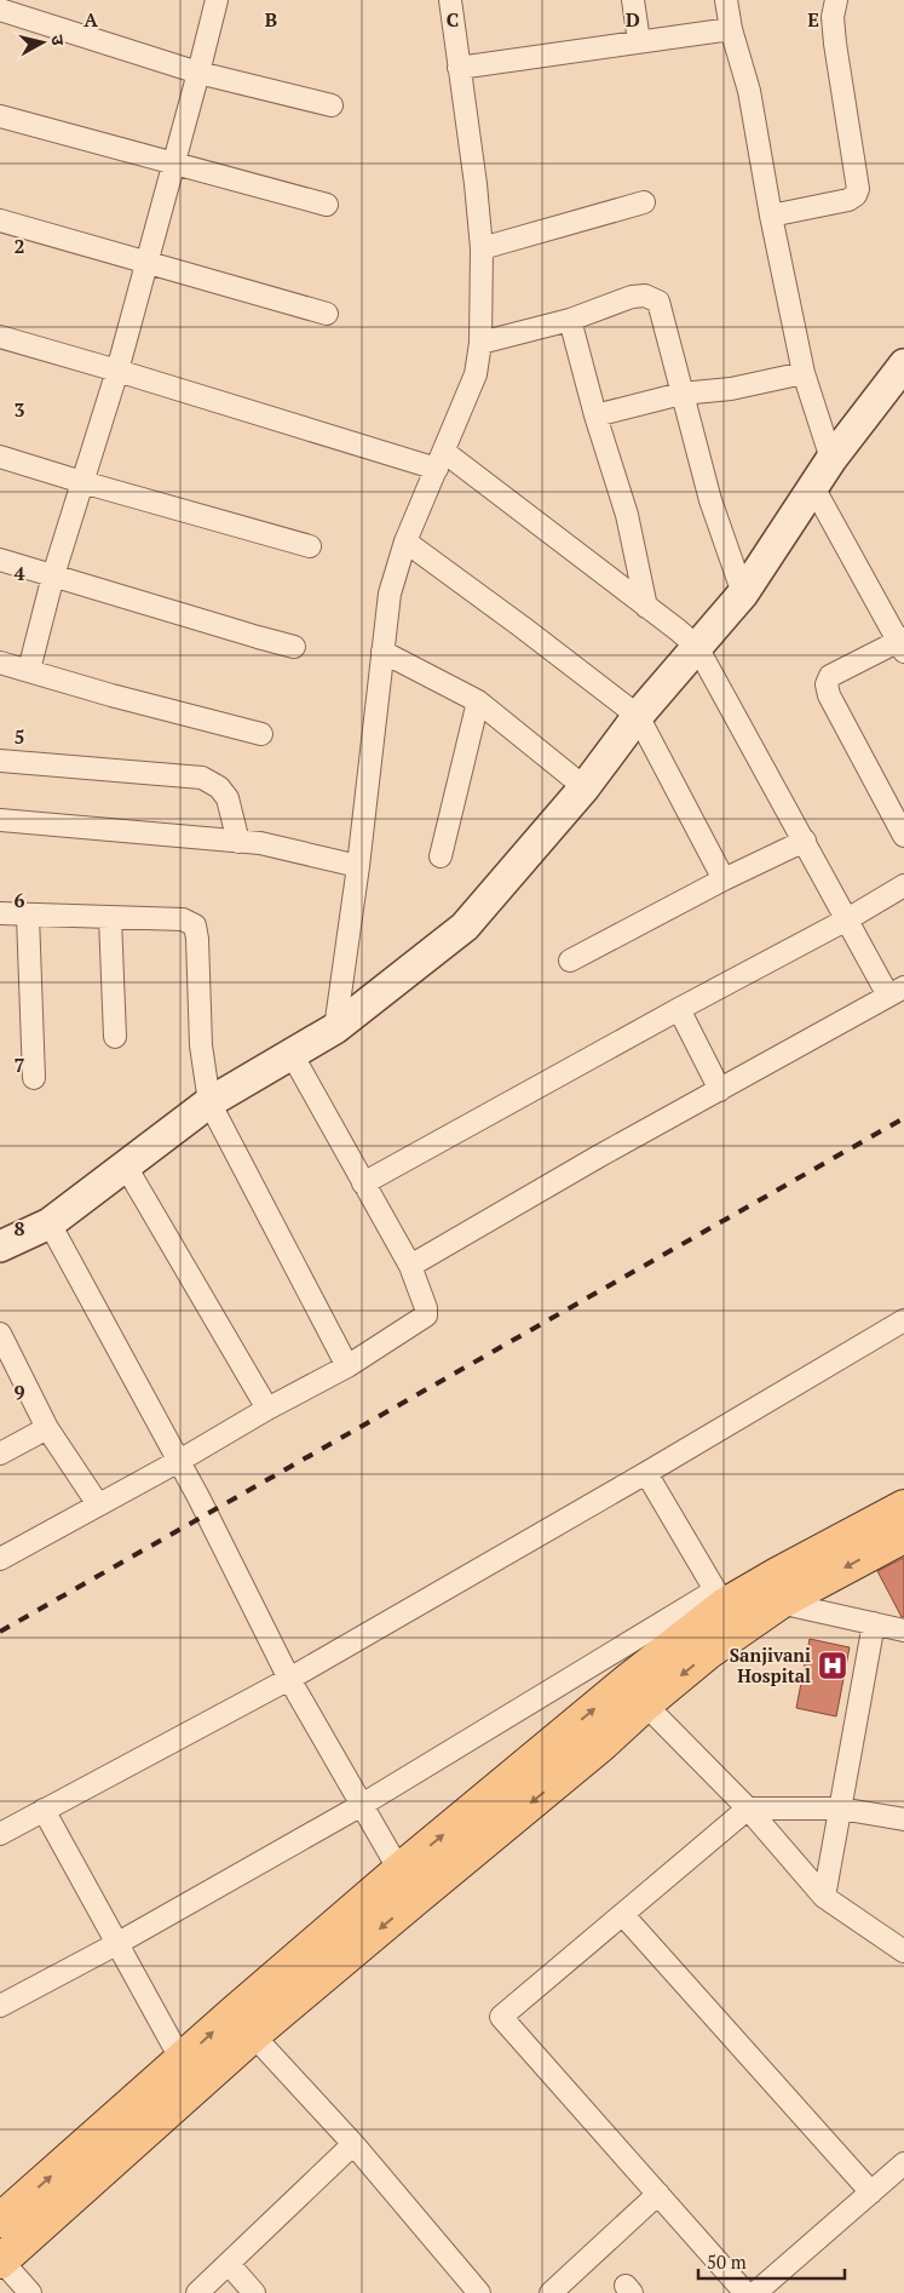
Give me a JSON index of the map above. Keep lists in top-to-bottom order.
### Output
{
  "places": {
    "hospital": ["Sanjivani Hospital"]
  },
  "scale_bar": "50 m",
  "north": "right",
  "grid": {
    "columns": [
      "A",
      "B",
      "C",
      "D",
      "E"
    ],
    "rows": [
      "2",
      "3",
      "4",
      "5",
      "6",
      "7",
      "8",
      "9"
    ]
  }
}
